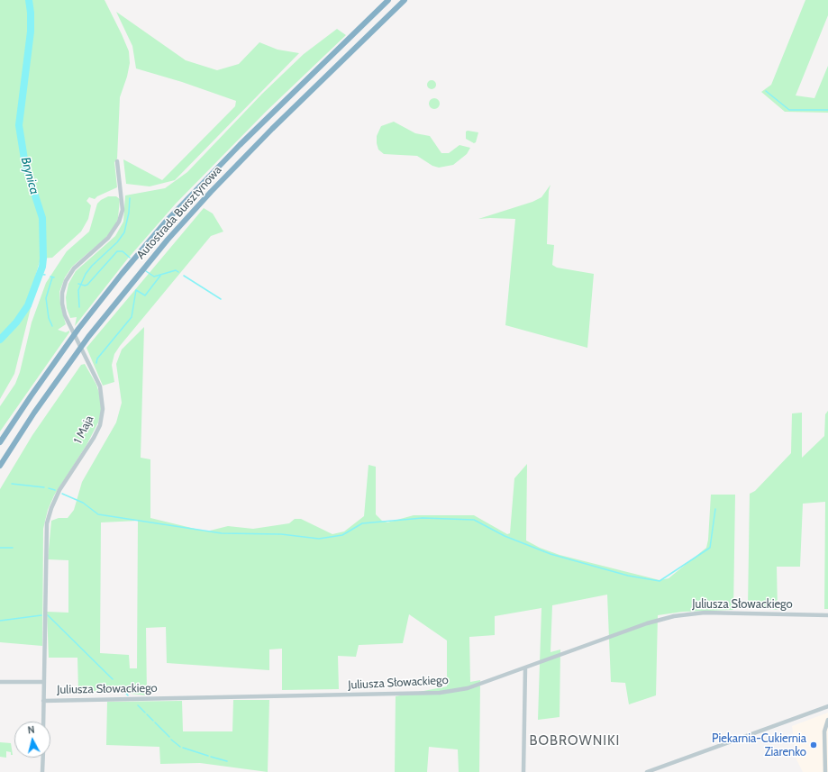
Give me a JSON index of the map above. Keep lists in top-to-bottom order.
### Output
{
  "streets": {
    "highway": ["Autostrada Bursztynowa"],
    "street": ["1 Maja", "Juliusza Słowackiego"]
  },
  "crossings": [
    ["1 Maja", "Juliusza Słowackiego"]
  ],
  "districts": ["BOBROWNIKI"],
  "water": ["Brynica"],
  "places": ["Piekarnia-Cukiernia Ziarenko"],
  "north": "top"
}
